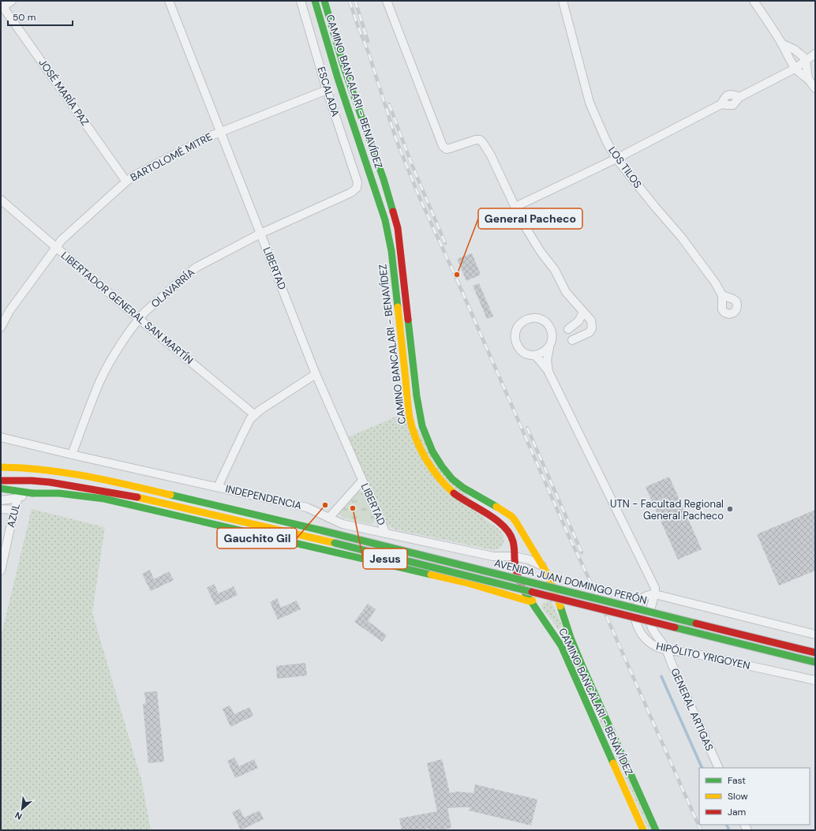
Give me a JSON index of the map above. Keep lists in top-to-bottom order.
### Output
{
  "streets": {
    "main road": ["CAMINO BANCALARI - BENAVÍDEZ", "AVENIDA JUAN DOMINGO PERÓN"],
    "street": [
      "ESCALADA",
      "JOSÉ MARÍA PAZ",
      "BARTOLOMÉ MITRE",
      "LOS TILOS",
      "LIBERTAD",
      "OLAVARRÍA",
      "LIBERTADOR GENERAL SAN MARTÍN",
      "INDEPENDENCIA",
      "AZUL",
      "HIPÓLITO YRIGOYEN",
      "GENERAL ARTIGAS"
    ]
  },
  "crossings": [
    ["ESCALADA", "BARTOLOMÉ MITRE"],
    ["ESCALADA", "OLAVARRÍA"],
    ["CAMINO BANCALARI - BENAVÍDEZ", "INDEPENDENCIA"],
    ["JOSÉ MARÍA PAZ", "BARTOLOMÉ MITRE"],
    ["BARTOLOMÉ MITRE", "LIBERTAD"],
    ["BARTOLOMÉ MITRE", "LIBERTADOR GENERAL SAN MARTÍN"],
    ["LIBERTAD", "OLAVARRÍA"],
    ["LIBERTAD", "INDEPENDENCIA"],
    ["OLAVARRÍA", "LIBERTADOR GENERAL SAN MARTÍN"],
    ["OLAVARRÍA", "INDEPENDENCIA"],
    ["HIPÓLITO YRIGOYEN", "GENERAL ARTIGAS"]
  ],
  "places": [
    "General Pacheco",
    "Gauchito Gil",
    "Jesus",
    "UTN - Facultad Regional General Pacheco"
  ],
  "legend": ["Fast", "Slow", "Jam"],
  "scale_bar": "50 m",
  "north": "bottom left"
}
